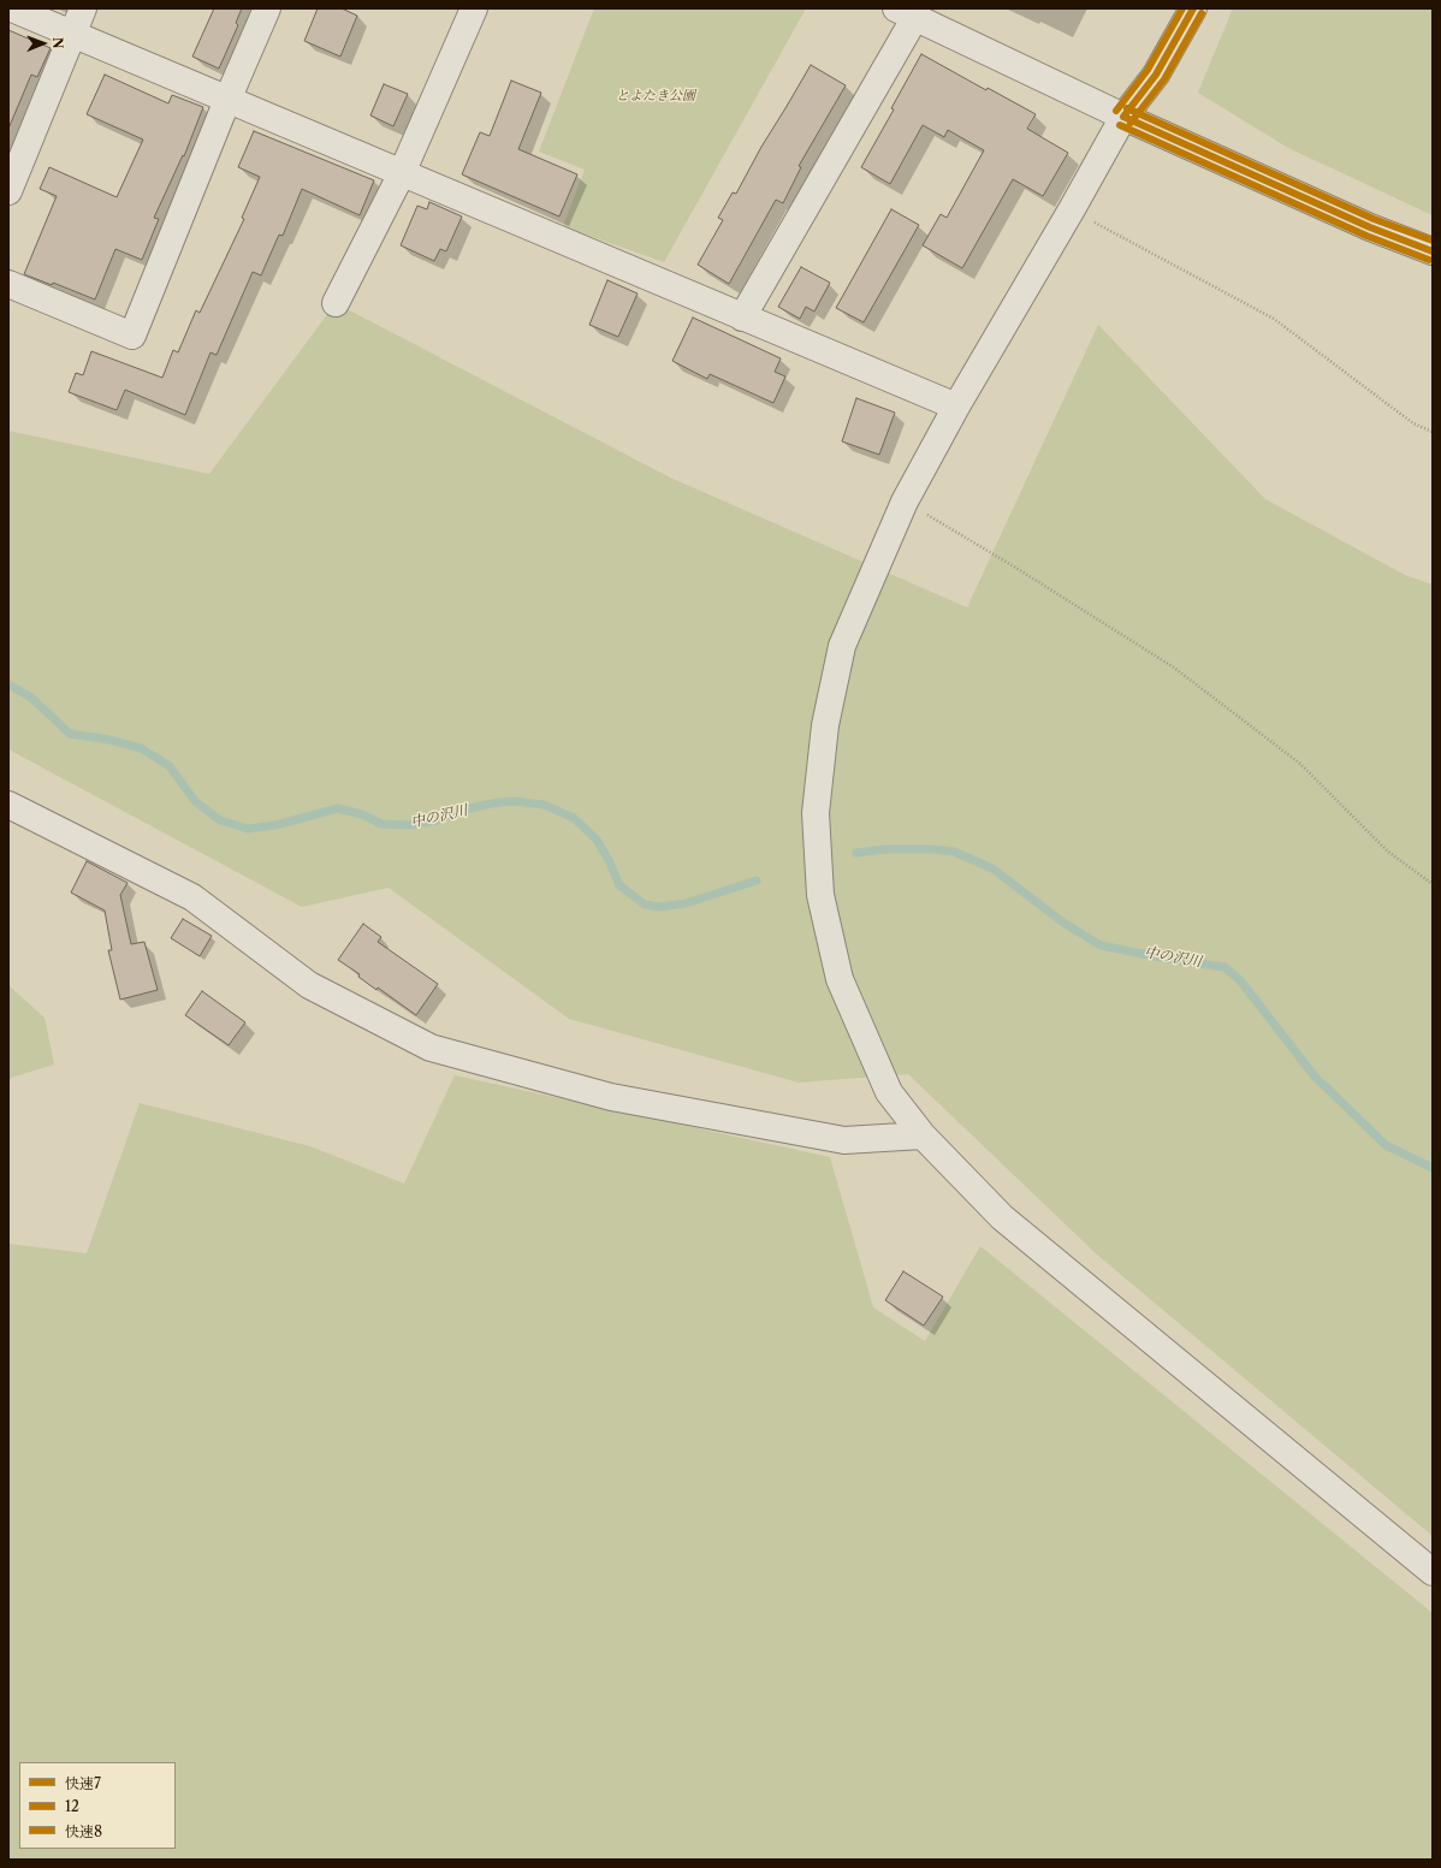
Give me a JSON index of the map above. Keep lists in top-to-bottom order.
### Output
{
  "water": ["中の沢川"],
  "parks": ["とよたき公園"],
  "lines": ["transit line 快速7", "transit line 快速8", "transit line 12"],
  "legend": ["快速7", "12", "快速8"],
  "north": "right"
}
